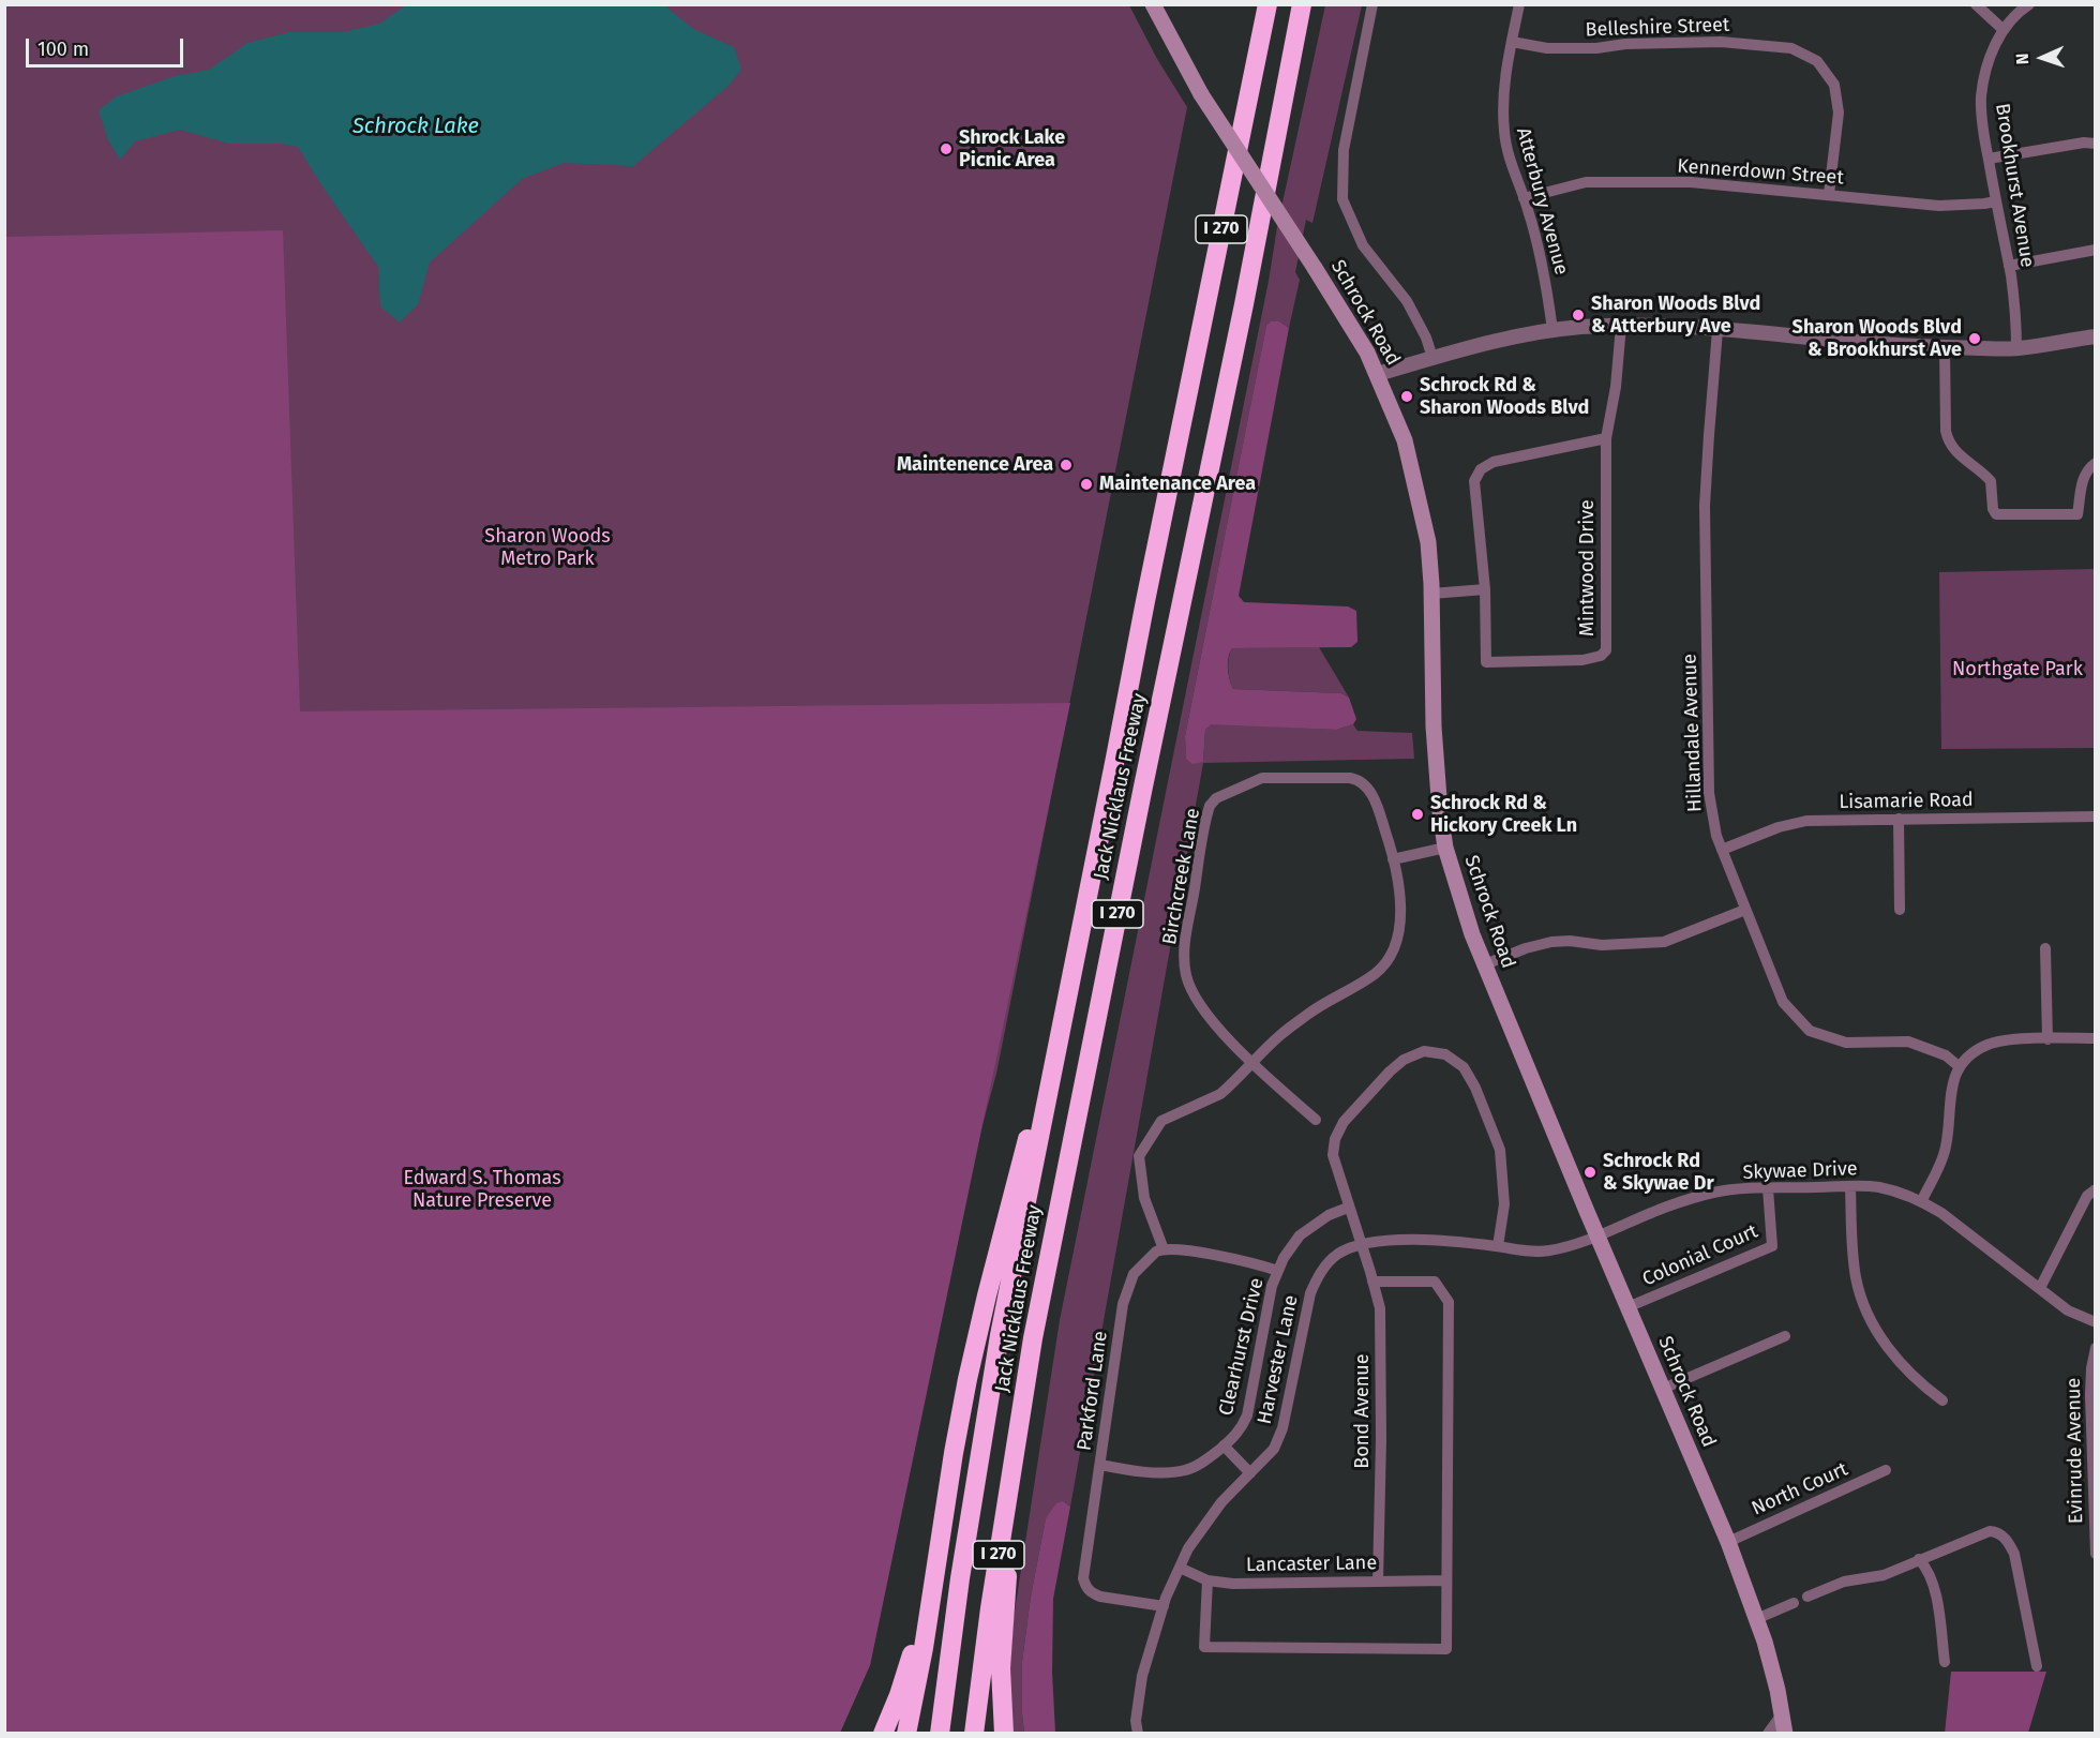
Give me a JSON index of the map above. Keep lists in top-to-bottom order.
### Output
{
  "streets": {
    "highway": ["I 270", "Jack Nicklaus Freeway"],
    "main road": ["Schrock Road"],
    "street": [
      "Belleshire Street",
      "Kennerdown Street",
      "Brookhurst Avenue",
      "Atterbury Avenue",
      "Mintwood Drive",
      "Hillandale Avenue",
      "Lisamarie Road",
      "Birchcreek Lane",
      "Skywae Drive",
      "Colonial Court",
      "Clearhurst Drive",
      "Harvester Lane",
      "Parkford Lane",
      "Bond Avenue",
      "Evinrude Avenue",
      "North Court",
      "Lancaster Lane"
    ]
  },
  "crossings": [
    ["Belleshire Street", "Kennerdown Street"],
    ["Belleshire Street", "Atterbury Avenue"],
    ["Kennerdown Street", "Brookhurst Avenue"],
    ["Kennerdown Street", "Atterbury Avenue"],
    ["Schrock Road", "Skywae Drive"],
    ["Schrock Road", "Colonial Court"],
    ["Schrock Road", "North Court"],
    ["Hillandale Avenue", "Lisamarie Road"],
    ["Skywae Drive", "Colonial Court"],
    ["Skywae Drive", "Clearhurst Drive"],
    ["Skywae Drive", "Harvester Lane"],
    ["Skywae Drive", "Bond Avenue"],
    ["Clearhurst Drive", "Harvester Lane"],
    ["Clearhurst Drive", "Parkford Lane"],
    ["Clearhurst Drive", "Bond Avenue"],
    ["Harvester Lane", "Parkford Lane"],
    ["Harvester Lane", "Bond Avenue"],
    ["Harvester Lane", "Lancaster Lane"],
    ["Bond Avenue", "Lancaster Lane"]
  ],
  "water": ["Schrock Lake"],
  "parks": ["Sharon Woods Metro Park", "Northgate Park", "Edward S. Thomas Nature Preserve"],
  "places": [
    "Shrock Lake Picnic Area",
    "Sharon Woods Blvd & Atterbury Ave",
    "Sharon Woods Blvd & Brookhurst Ave",
    "Schrock Rd & Sharon Woods Blvd",
    "Maintenence Area",
    "Maintenance Area",
    "Schrock Rd & Hickory Creek Ln",
    "Schrock Rd & Skywae Dr"
  ],
  "scale_bar": "100 m",
  "north": "left"
}
